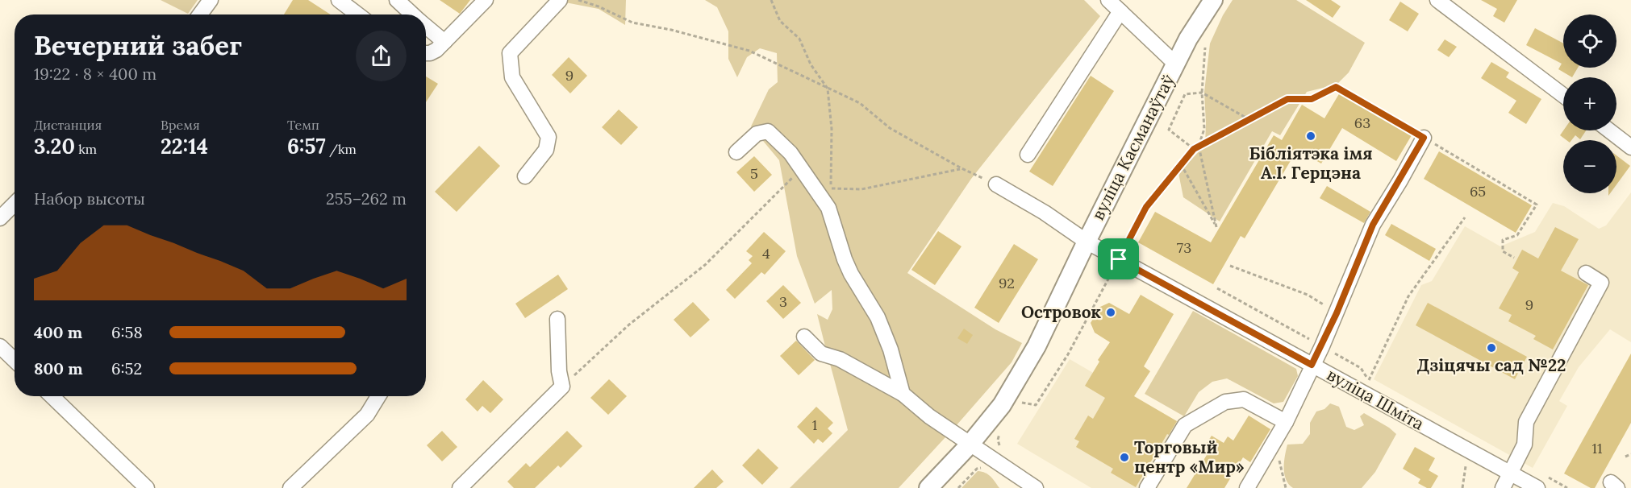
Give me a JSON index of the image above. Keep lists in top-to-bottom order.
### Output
{
  "streets": {
    "main road": ["вуліца Касманаўтаў"],
    "street": ["вуліца Шміта"]
  },
  "crossings": [
    ["вуліца Касманаўтаў", "вуліца Шміта"]
  ],
  "places": [
    "Бібліятэка імя А.І. Герцэна",
    "Островок",
    "Дзіцячы сад №22",
    "Торговый центр «Мир»"
  ],
  "house_numbers": [
    "9",
    "63",
    "5",
    "65",
    "73",
    "4",
    "92",
    "3",
    "9",
    "1",
    "11"
  ],
  "page": {
    "map_buttons": ["+", "−"],
    "heading": ["Вечерний забег", "19:22 · 8 × 400 m"],
    "stats": [
      ["Дистанция", "3.20 km"],
      ["Время", "22:14"],
      ["Темп", "6:57 /km"]
    ],
    "chart": ["Набор высоты", "255–262 m"],
    "list": [
      {
        "name": "400 m",
        "note": "6:58"
      },
      {
        "name": "800 m",
        "note": "6:52"
      }
    ]
  }
}
